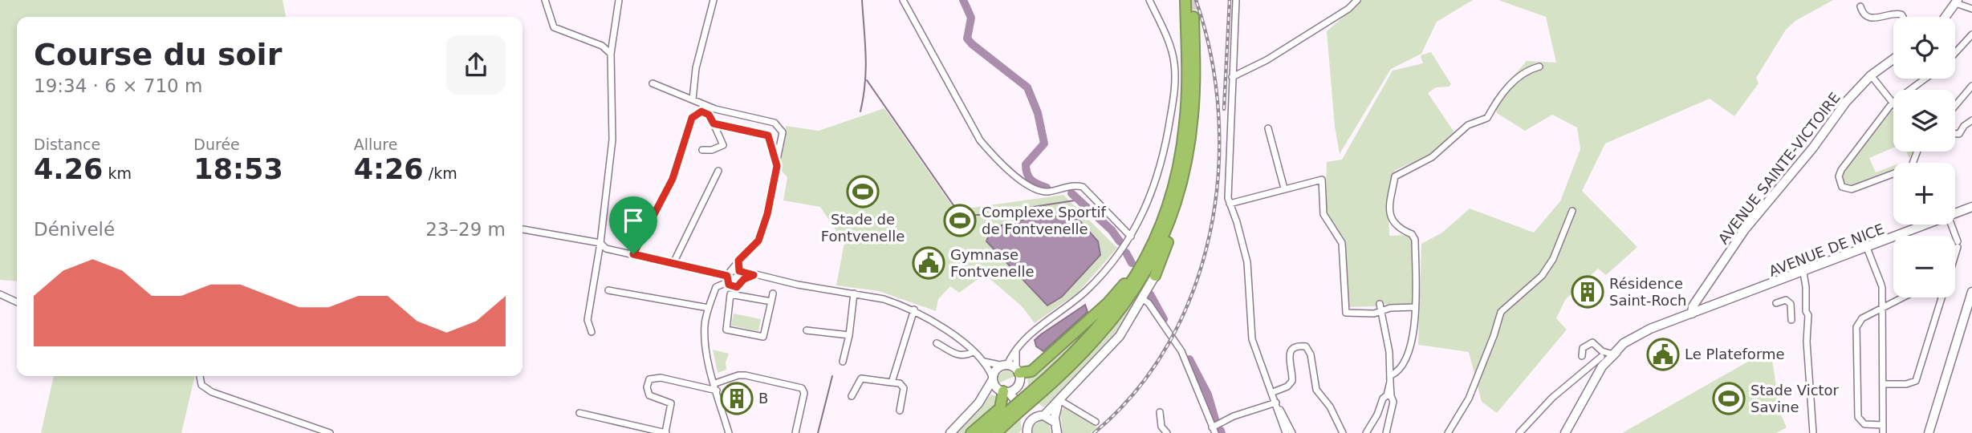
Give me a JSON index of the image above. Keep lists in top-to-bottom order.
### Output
{
  "streets": {
    "main road": ["AVENUE SAINTE-VICTOIRE", "AVENUE DE NICE"]
  },
  "crossings": [
    ["AVENUE SAINTE-VICTOIRE", "AVENUE DE NICE"]
  ],
  "places": {
    "sports": ["Stade de Fontvenelle", "Complexe Sportif de Fontvenelle", "Stade Victor Savine"],
    "public building": ["Gymnase Fontvenelle", "Le Plateforme"],
    "building": ["Résidence Saint-Roch", "B"]
  },
  "page": {
    "map_buttons": ["+", "−"],
    "heading": ["Course du soir", "19:34 · 6 × 710 m"],
    "stats": [
      ["Distance", "4.26 km"],
      ["Durée", "18:53"],
      ["Allure", "4:26 /km"]
    ],
    "chart": ["Dénivelé", "23–29 m"]
  }
}
